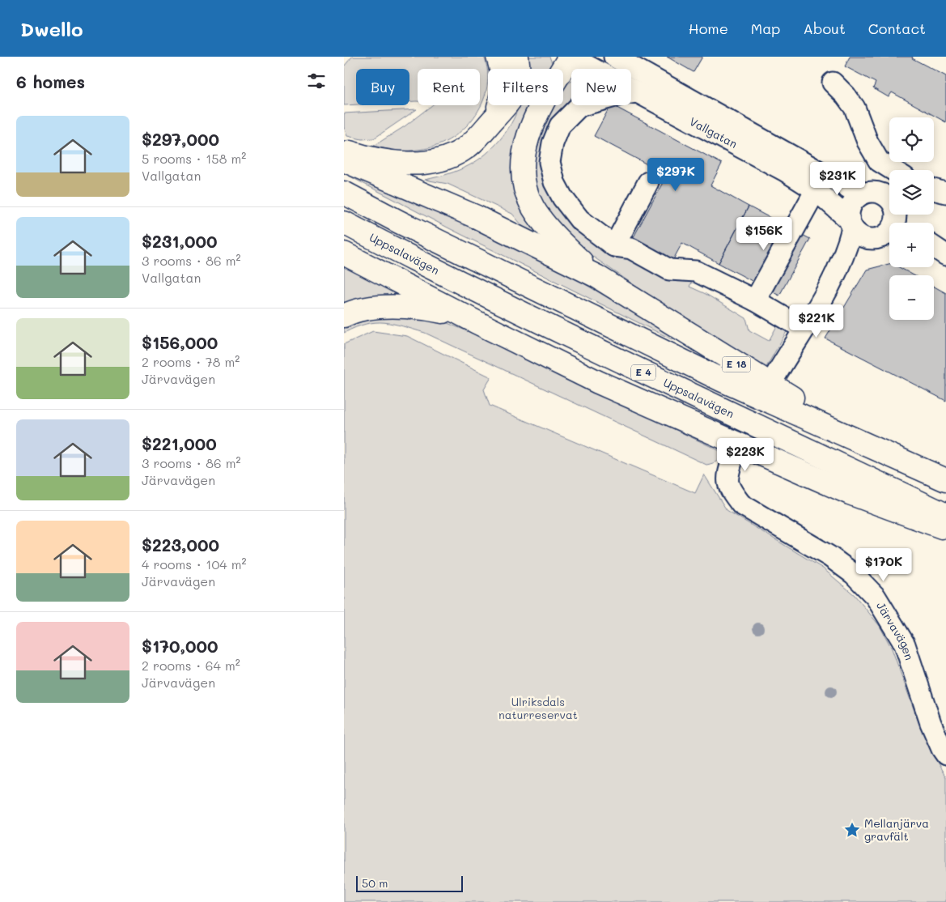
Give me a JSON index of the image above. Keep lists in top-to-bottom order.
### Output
{
  "streets": {
    "highway": ["Uppsalavägen", "E 18", "E 4"],
    "street": ["Vallgatan", "Järvavägen"]
  },
  "crossings": [
    ["Vallgatan", "E 18"],
    ["E 18", "E 4"]
  ],
  "parks": ["Ulriksdals naturreservat"],
  "places": {
    "place": ["Mellanjärva gravfält"]
  },
  "scale_bar": "50 m",
  "page": {
    "header": "Dwello",
    "nav": [
      "Home",
      "Map",
      "About",
      "Contact"
    ],
    "heading": "6 homes",
    "chip": [
      "Buy",
      "Rent",
      "Filters",
      "New"
    ],
    "list": [
      {
        "name": "$297,000",
        "note": "5 rooms · 158 m² · Vallgatan"
      },
      {
        "name": "$231,000",
        "note": "3 rooms · 86 m² · Vallgatan"
      },
      {
        "name": "$156,000",
        "note": "2 rooms · 78 m² · Järvavägen"
      },
      {
        "name": "$221,000",
        "note": "3 rooms · 86 m² · Järvavägen"
      },
      {
        "name": "$223,000",
        "note": "4 rooms · 104 m² · Järvavägen"
      },
      {
        "name": "$170,000",
        "note": "2 rooms · 64 m² · Järvavägen"
      }
    ],
    "map_buttons": ["+", "−"],
    "price": [
      "$297K",
      "$231K",
      "$156K",
      "$221K",
      "$223K",
      "$170K"
    ],
    "scale": "50 m"
  }
}
